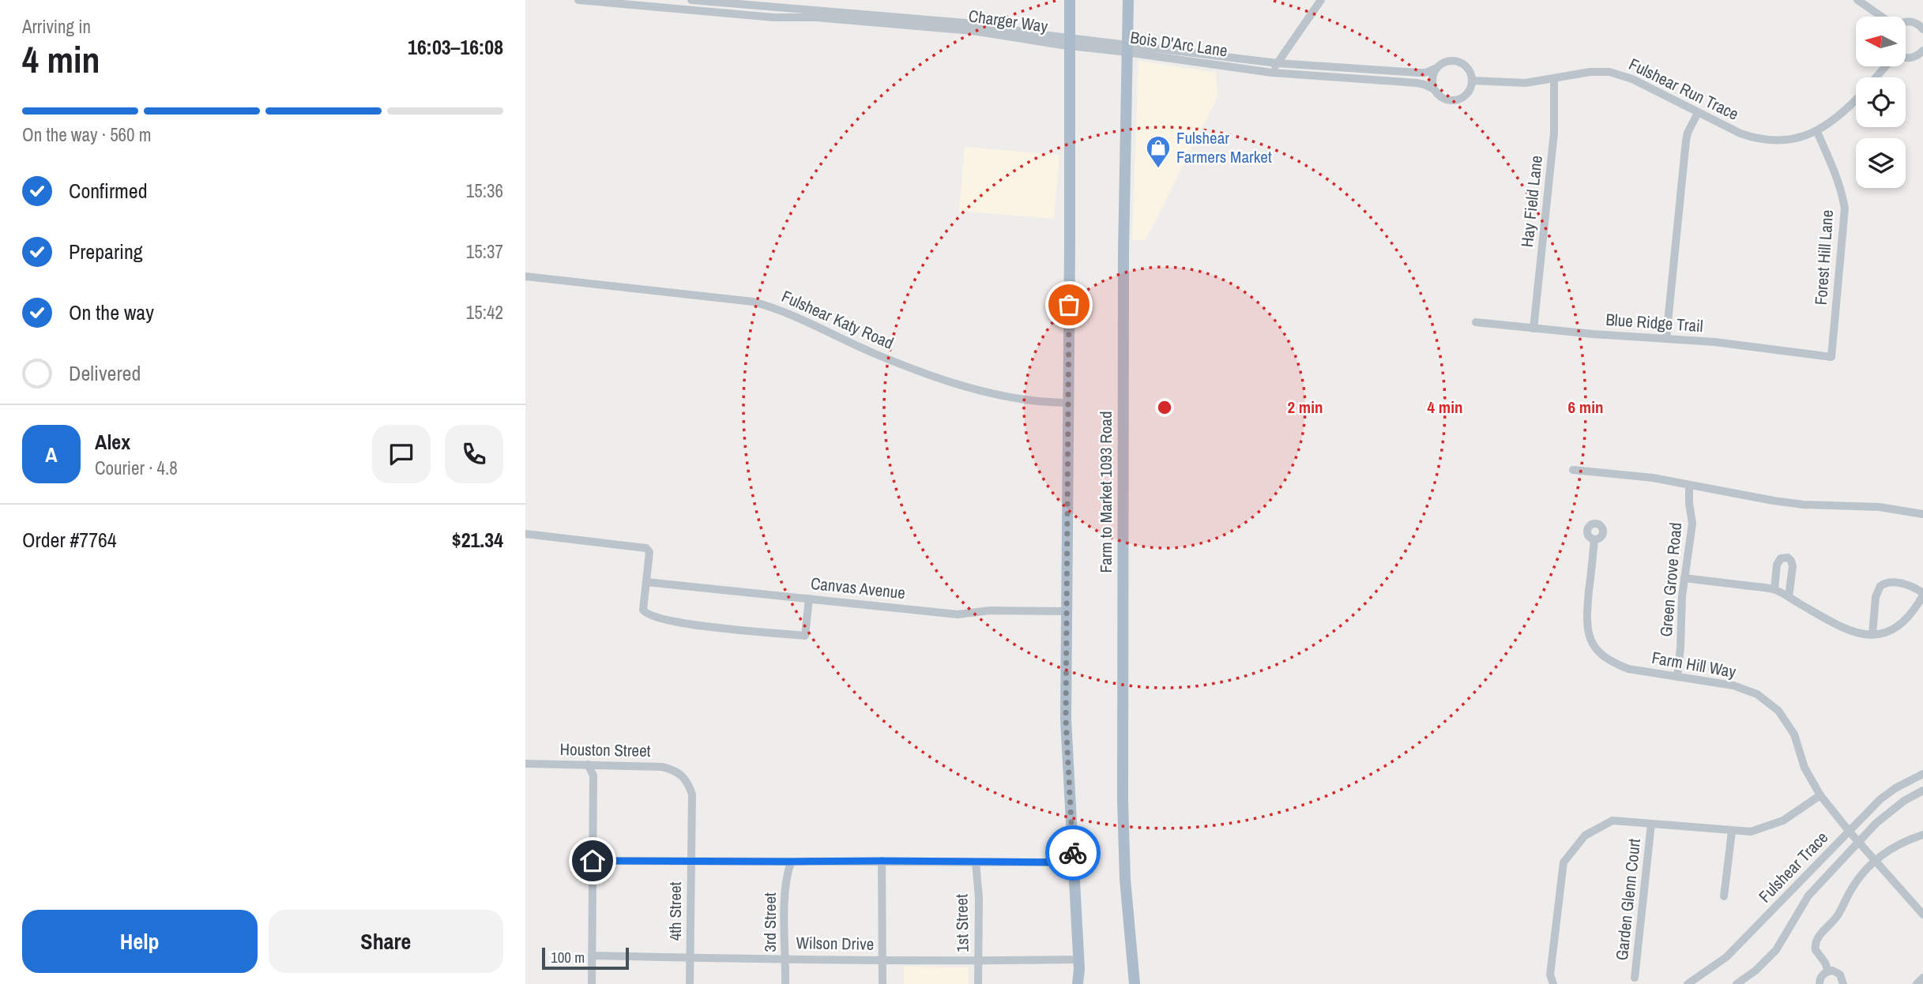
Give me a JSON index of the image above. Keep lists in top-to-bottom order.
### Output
{
  "streets": {
    "main road": ["Farm to Market 1093 Road"],
    "street": [
      "Charger Way",
      "Bois D'Arc Lane",
      "Fulshear Run Trace",
      "Hay Field Lane",
      "Forest Hill Lane",
      "Fulshear Katy Road",
      "Blue Ridge Trail",
      "Green Grove Road",
      "Canvas Avenue",
      "Farm Hill Way",
      "Houston Street",
      "Fulshear Trace",
      "Garden Glenn Court",
      "4th Street",
      "3rd Street",
      "1st Street",
      "Wilson Drive"
    ]
  },
  "crossings": [
    ["Charger Way", "Bois D'Arc Lane"],
    ["Bois D'Arc Lane", "Farm to Market 1093 Road"],
    ["Fulshear Run Trace", "Hay Field Lane"],
    ["Fulshear Run Trace", "Forest Hill Lane"],
    ["Hay Field Lane", "Blue Ridge Trail"],
    ["Forest Hill Lane", "Blue Ridge Trail"],
    ["Green Grove Road", "Farm Hill Way"],
    ["Farm Hill Way", "Fulshear Trace"],
    ["Houston Street", "4th Street"],
    ["4th Street", "Wilson Drive"],
    ["3rd Street", "Wilson Drive"],
    ["1st Street", "Wilson Drive"]
  ],
  "places": {
    "shop": ["Fulshear Farmers Market"]
  },
  "scale_bar": "100 m",
  "north": "left",
  "page": {
    "heading": ["4 min", "Arriving in", "16:03–16:08"],
    "panel": [
      "Alex",
      "Courier · 4.8",
      "Order #7764",
      "$21.34"
    ],
    "bar": "On the way · 560 m",
    "list": [
      ["Confirmed", "15:36"],
      ["Preparing", "15:37"],
      ["On the way", "15:42"],
      "Delivered"
    ],
    "round": "A",
    "buttons": ["Help", "Share"],
    "scale": "100 m"
  },
  "rings": ["2 min", "4 min", "6 min"]
}
